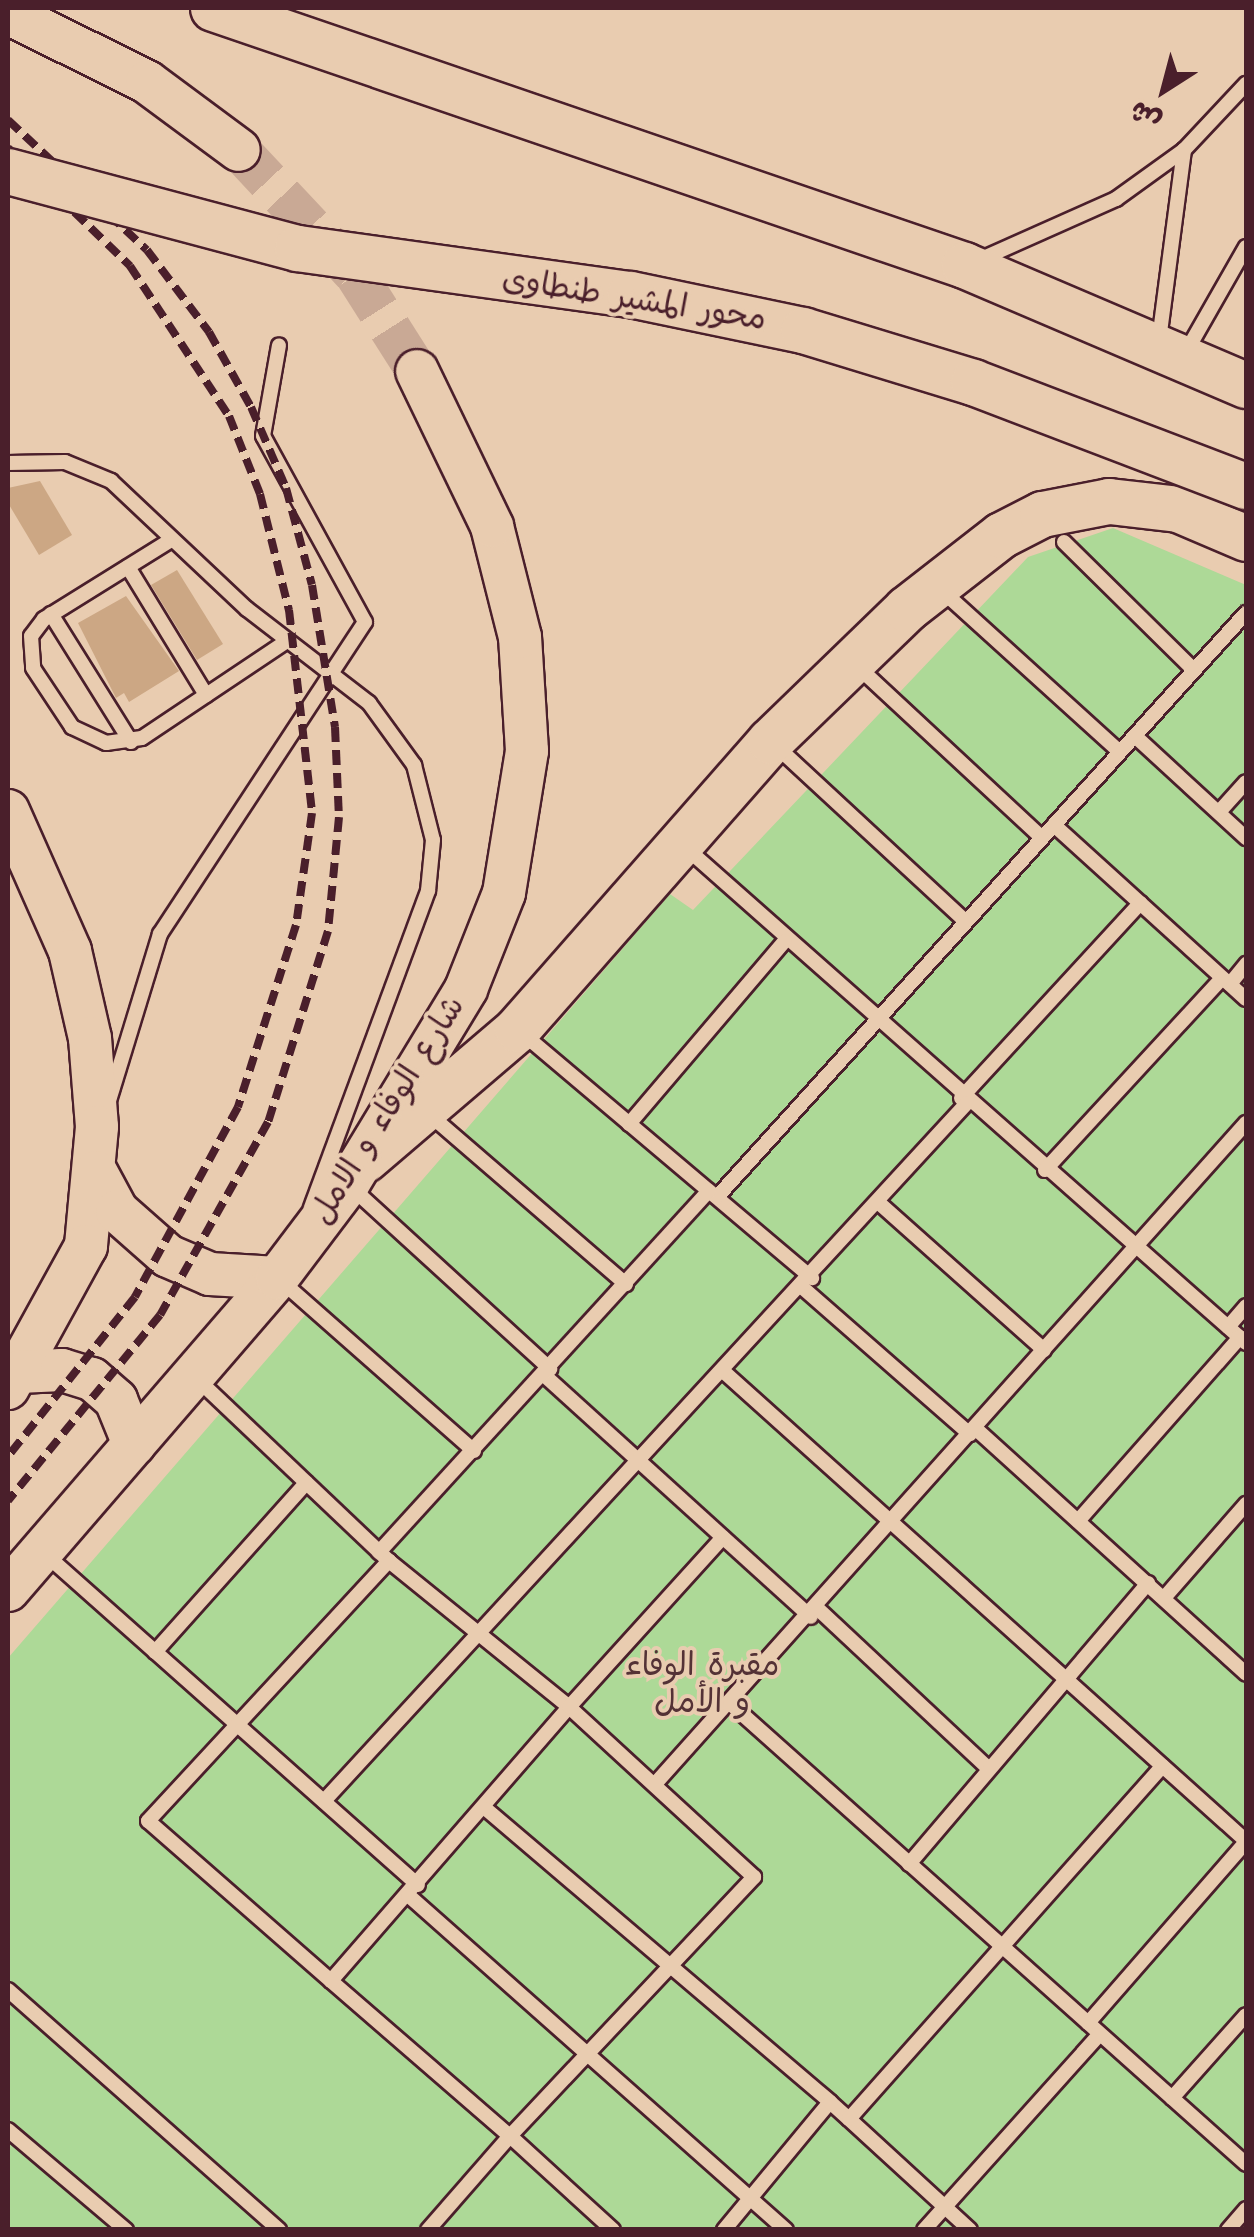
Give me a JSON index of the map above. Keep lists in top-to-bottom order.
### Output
{
  "streets": {
    "highway": ["محور المشير طنطاوى"],
    "main road": ["شارع الوفاء و الامل"]
  },
  "parks": ["مقبرة الوفاء و الأمل"],
  "north": "bottom left"
}
